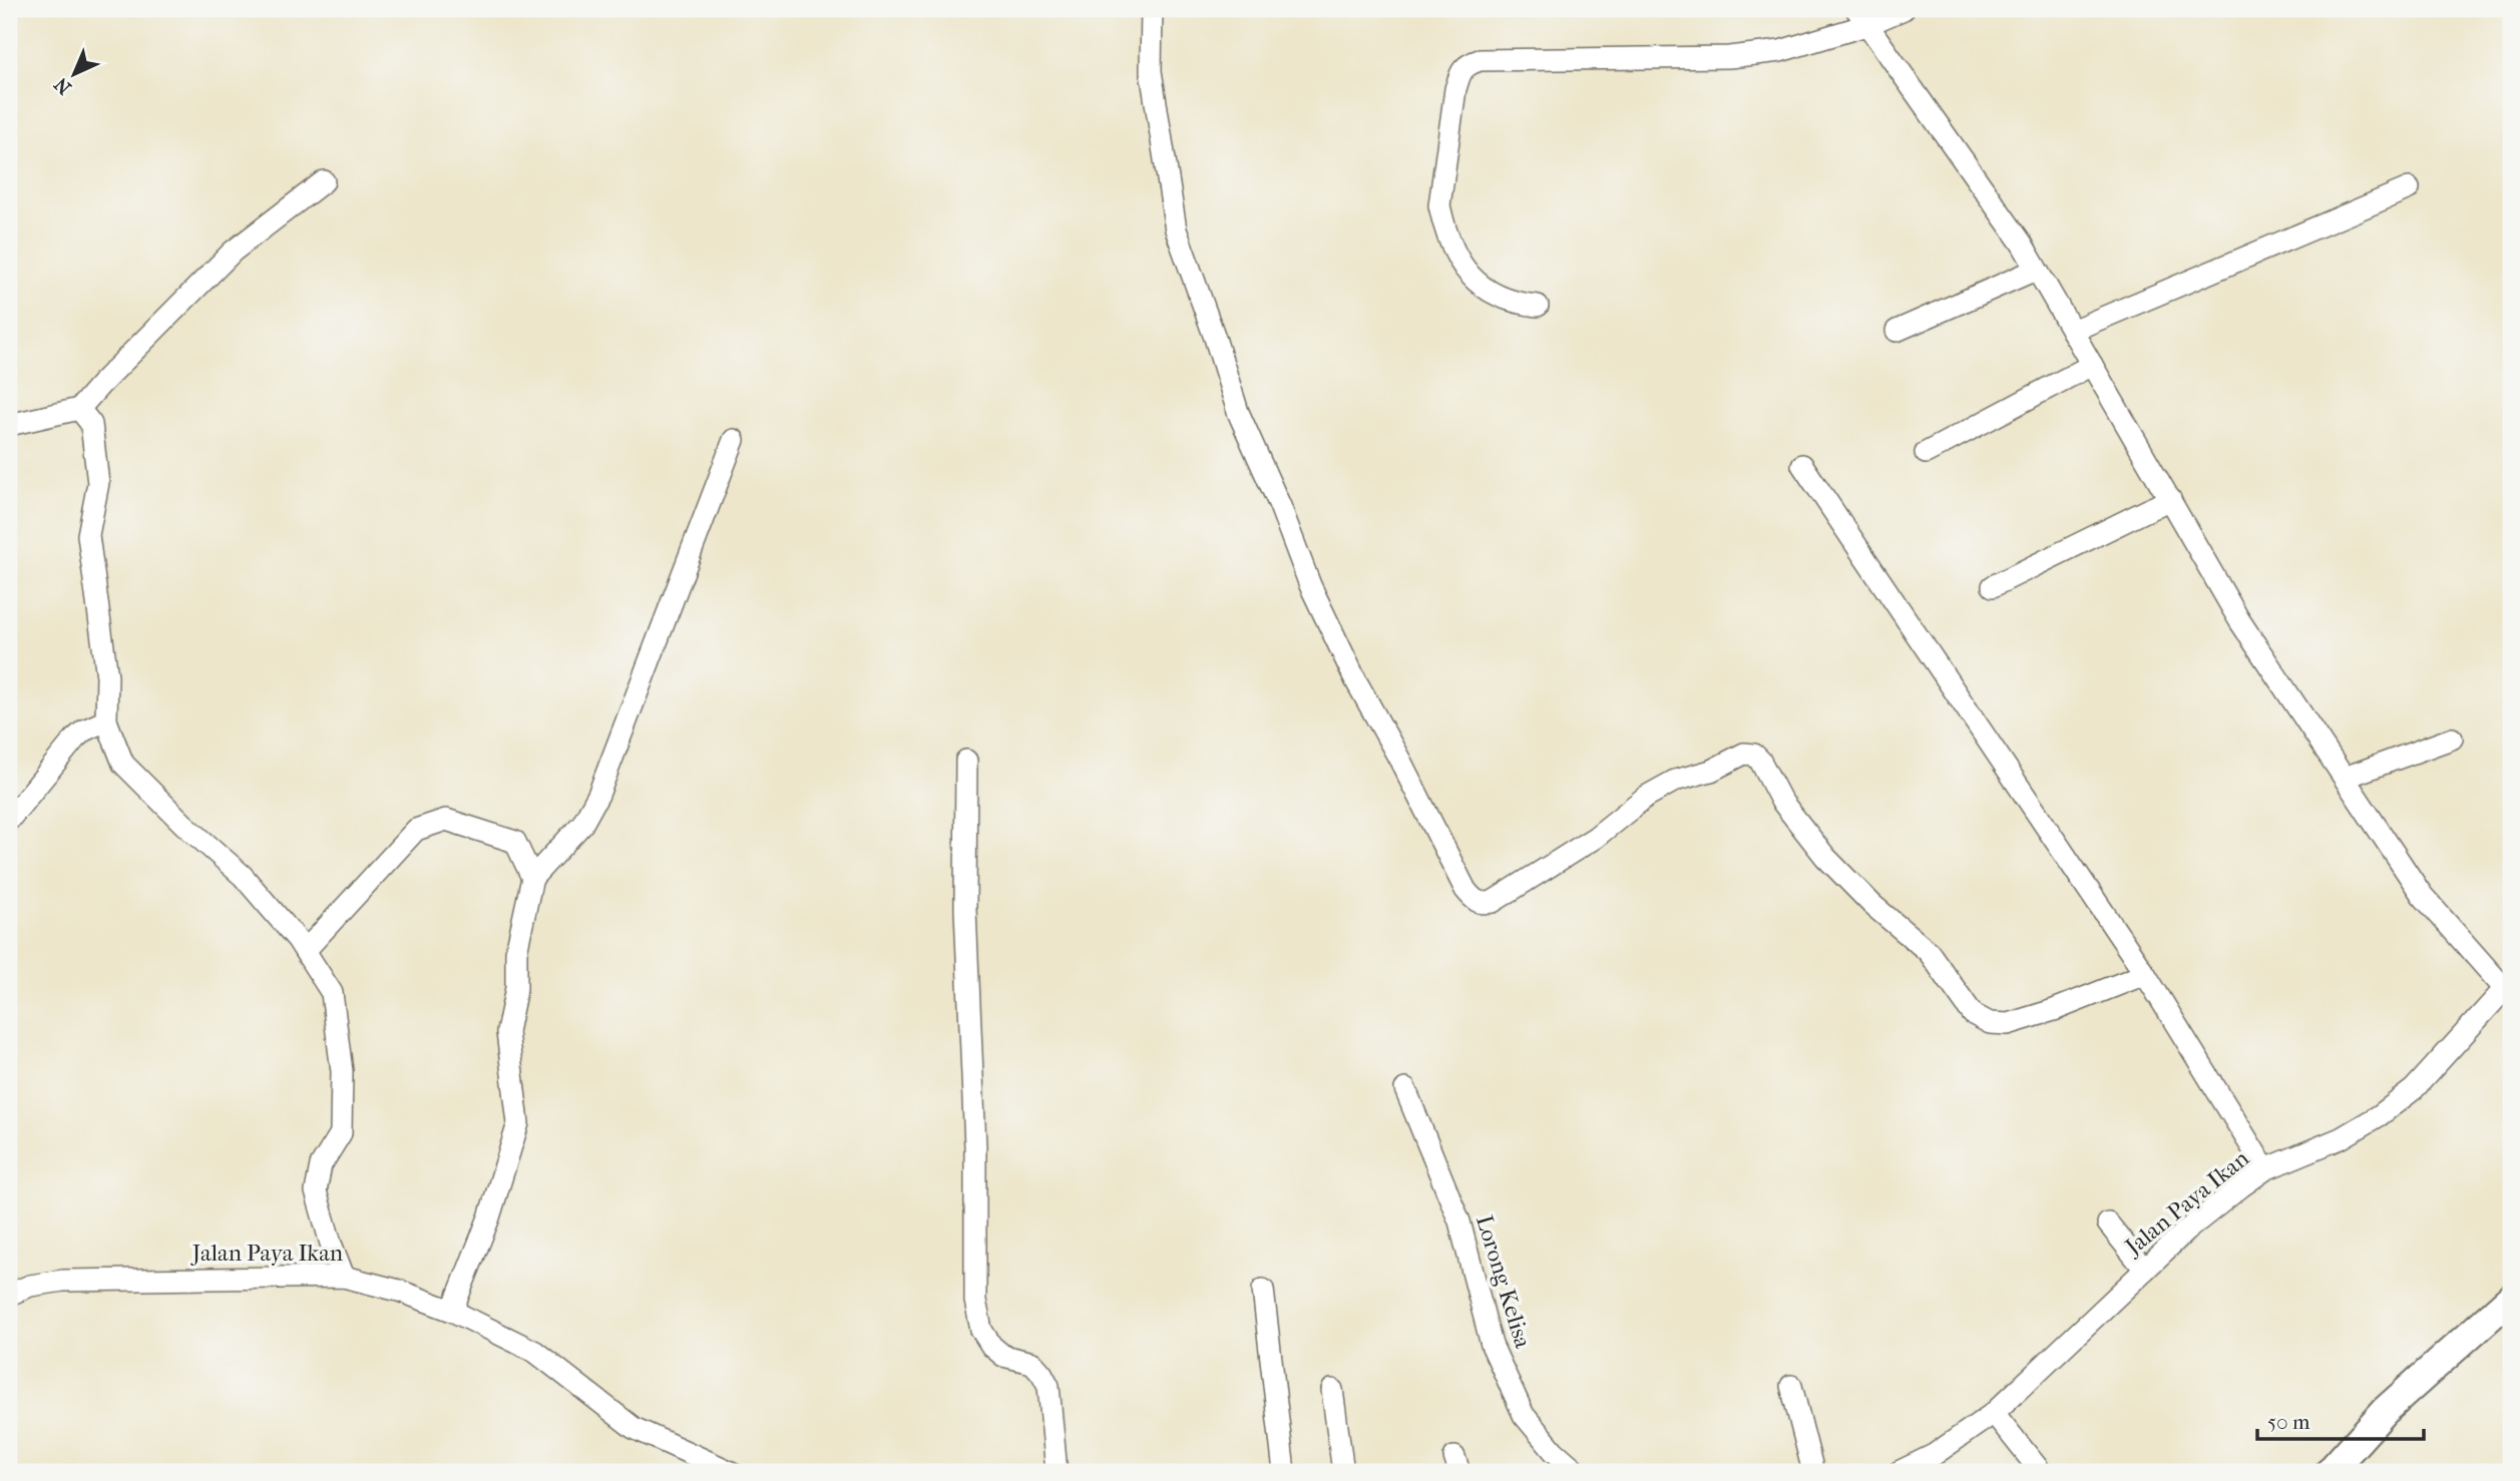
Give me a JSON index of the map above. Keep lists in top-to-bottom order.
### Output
{
  "streets": {
    "street": ["Jalan Paya Ikan", "Lorong Kelisa"]
  },
  "scale_bar": "50 m",
  "north": "bottom left"
}
